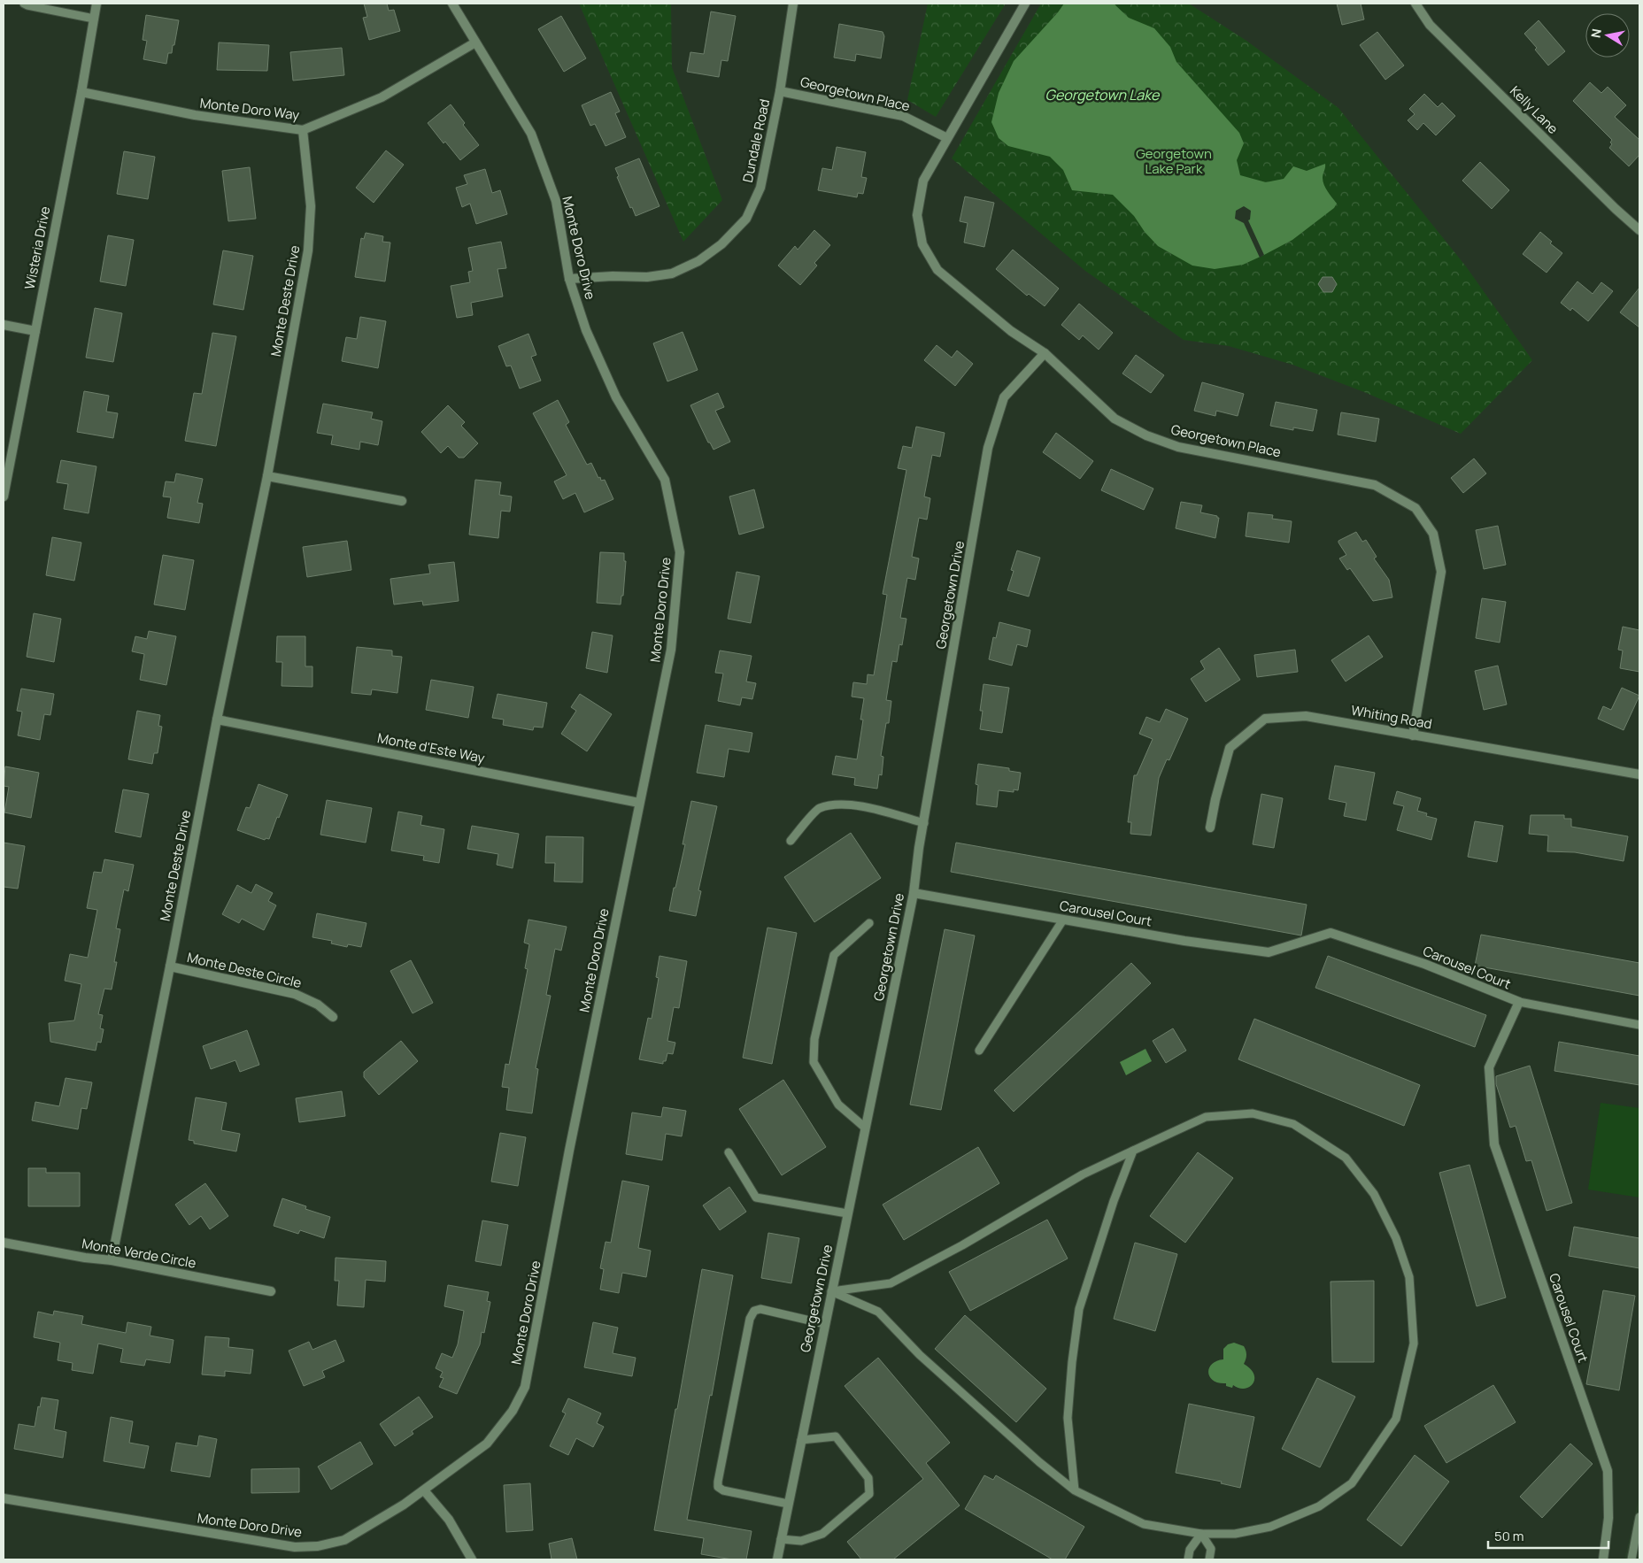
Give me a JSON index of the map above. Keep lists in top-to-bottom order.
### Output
{
  "streets": {
    "street": [
      "Georgetown Place",
      "Monte Doro Way",
      "Kelly Lane",
      "Dundale Road",
      "Wisteria Drive",
      "Monte Doro Drive",
      "Monte Deste Drive",
      "Georgetown Drive",
      "Whiting Road",
      "Monte d'Este Way",
      "Carousel Court",
      "Monte Deste Circle",
      "Monte Verde Circle"
    ]
  },
  "crossings": [
    ["Georgetown Place", "Dundale Road"],
    ["Georgetown Place", "Georgetown Drive"],
    ["Georgetown Place", "Whiting Road"],
    ["Monte Doro Way", "Wisteria Drive"],
    ["Monte Doro Way", "Monte Doro Drive"],
    ["Monte Doro Way", "Monte Deste Drive"],
    ["Dundale Road", "Monte Doro Drive"],
    ["Monte Doro Drive", "Monte d'Este Way"],
    ["Monte Deste Drive", "Monte d'Este Way"],
    ["Monte Deste Drive", "Monte Deste Circle"],
    ["Monte Deste Drive", "Monte Verde Circle"],
    ["Georgetown Drive", "Carousel Court"]
  ],
  "water": ["Georgetown Lake"],
  "parks": ["Georgetown Lake Park"],
  "scale_bar": "50 m",
  "north": "left"
}
